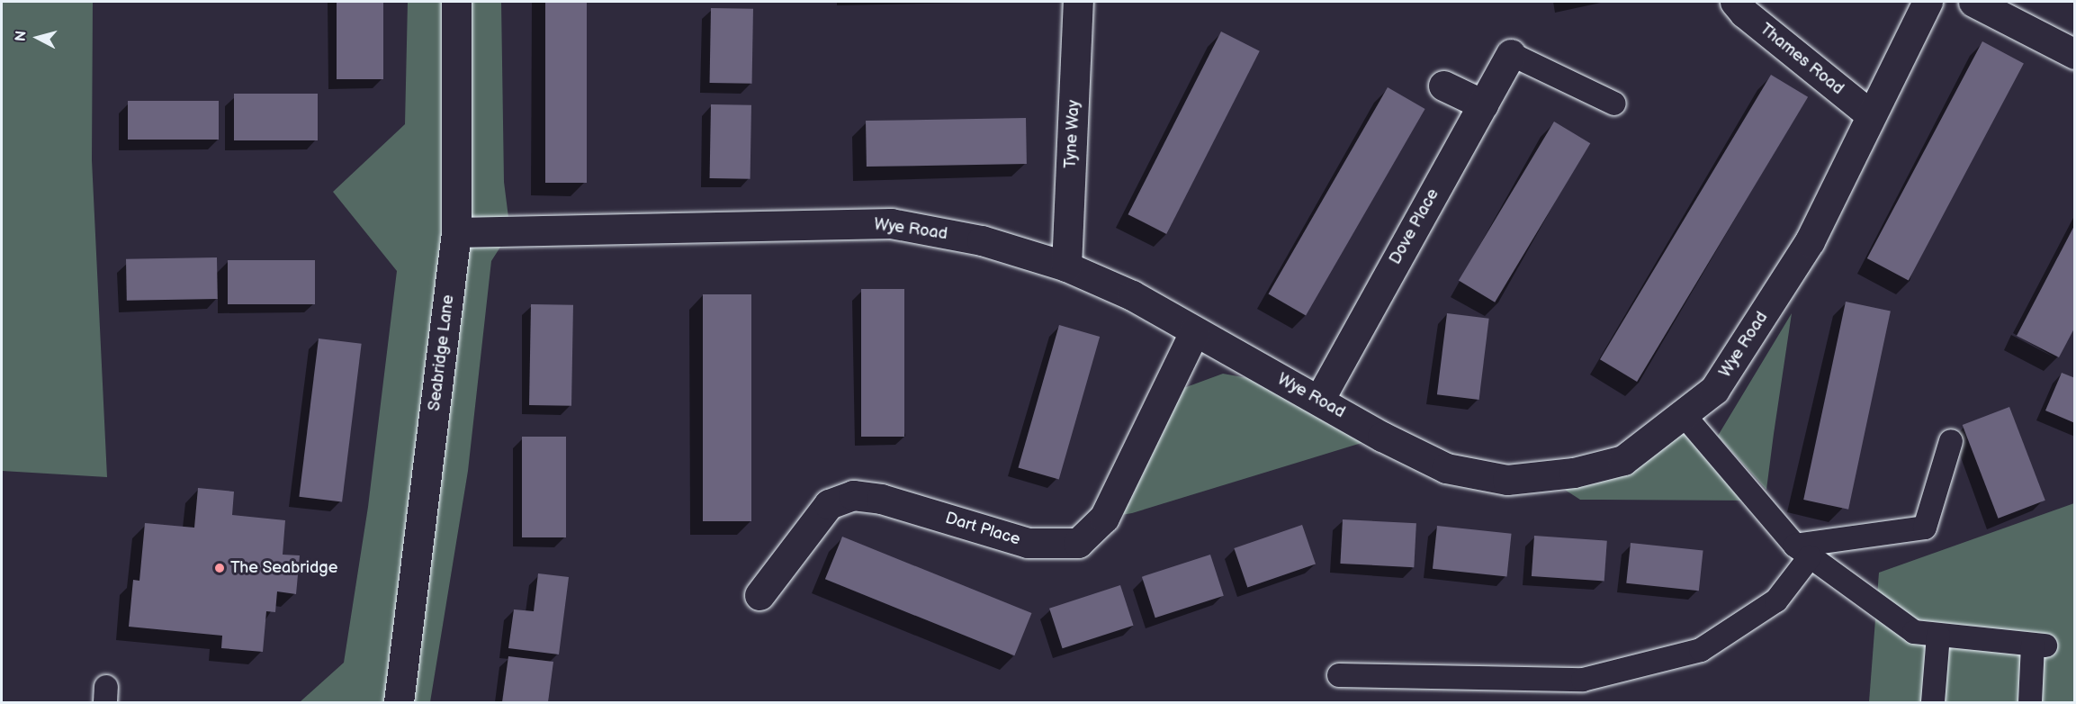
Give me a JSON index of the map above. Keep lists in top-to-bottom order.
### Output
{
  "streets": {
    "street": [
      "Thames Road",
      "Tyne Way",
      "Dove Place",
      "Wye Road",
      "Seabridge Lane",
      "Dart Place"
    ]
  },
  "crossings": [
    ["Thames Road", "Wye Road"],
    ["Tyne Way", "Wye Road"],
    ["Dove Place", "Wye Road"],
    ["Wye Road", "Seabridge Lane"],
    ["Wye Road", "Dart Place"]
  ],
  "places": ["The Seabridge"],
  "north": "left"
}
